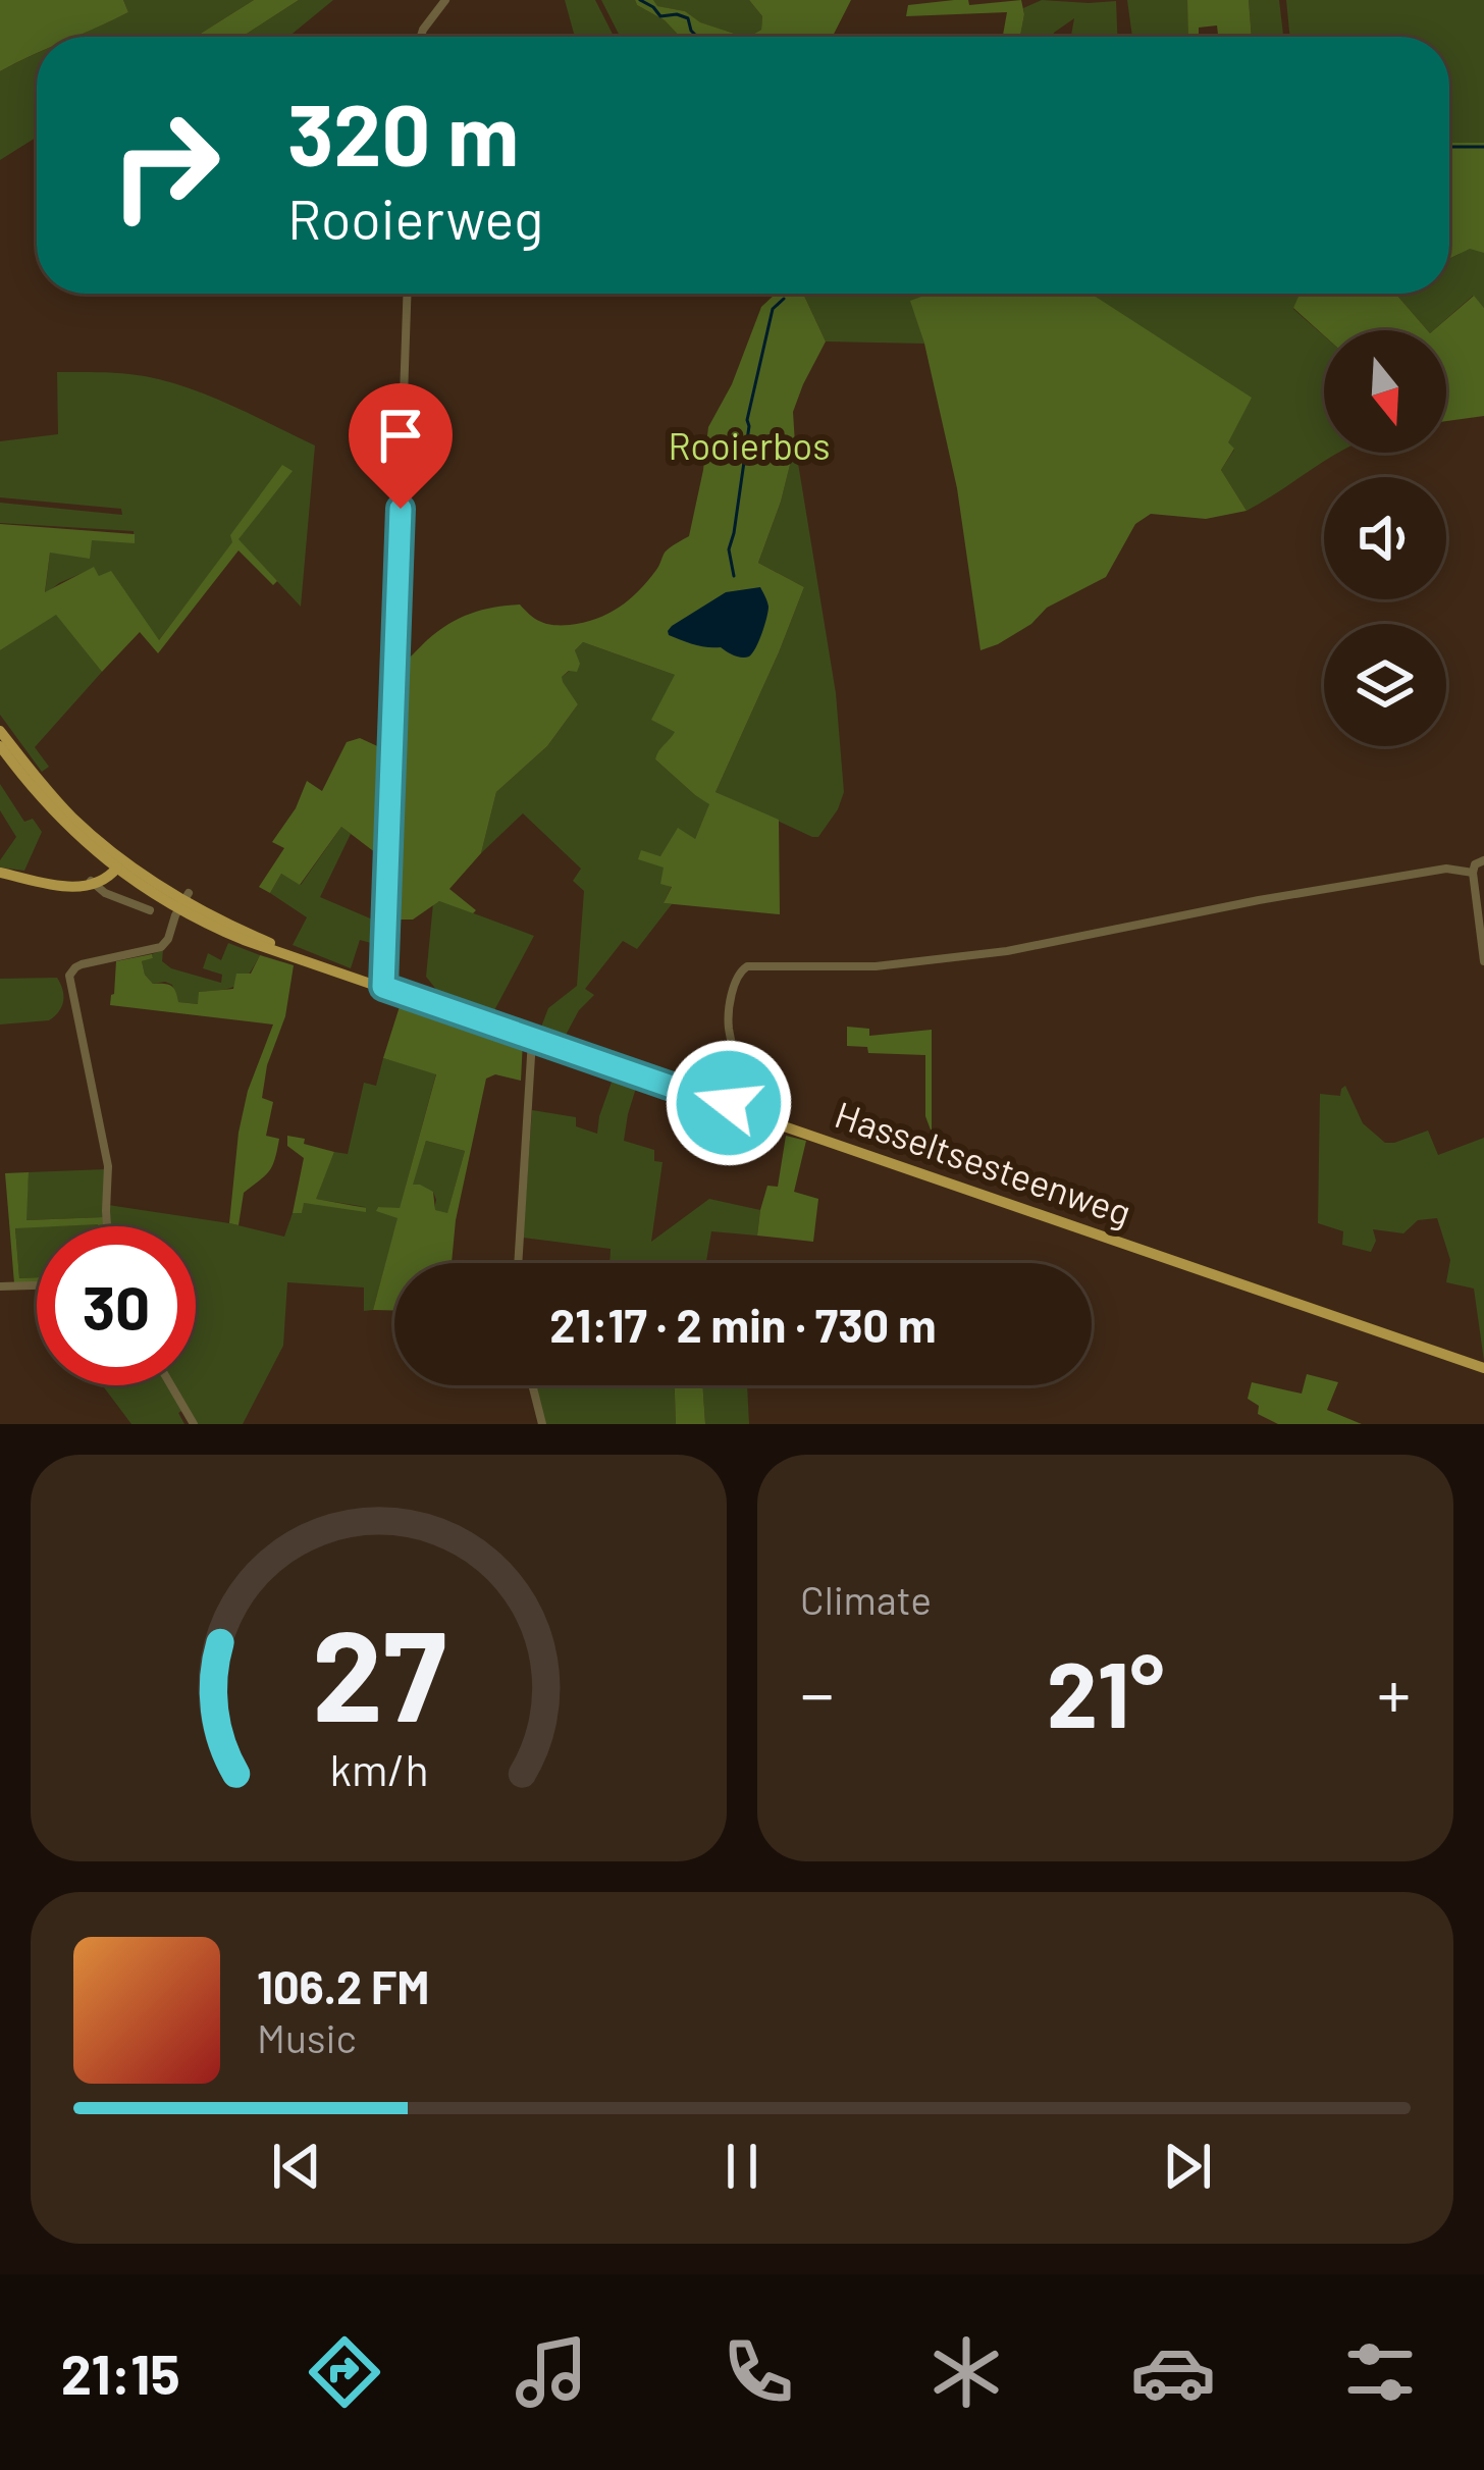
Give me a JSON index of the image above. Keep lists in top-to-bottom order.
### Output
{
  "streets": {
    "main road": ["Hasseltsesteenweg"]
  },
  "parks": ["Rooierbos"],
  "north": "bottom",
  "page": {
    "turn": ["320 m", "Rooierweg"],
    "limit": "30",
    "trip": "21:17 · 2 min · 730 m",
    "tile": "Climate",
    "heat": ["−", "21°", "+"],
    "song": ["106.2 FM", "Music"],
    "tabs": "21:15",
    "gauge": ["27", "km/h"]
  }
}
